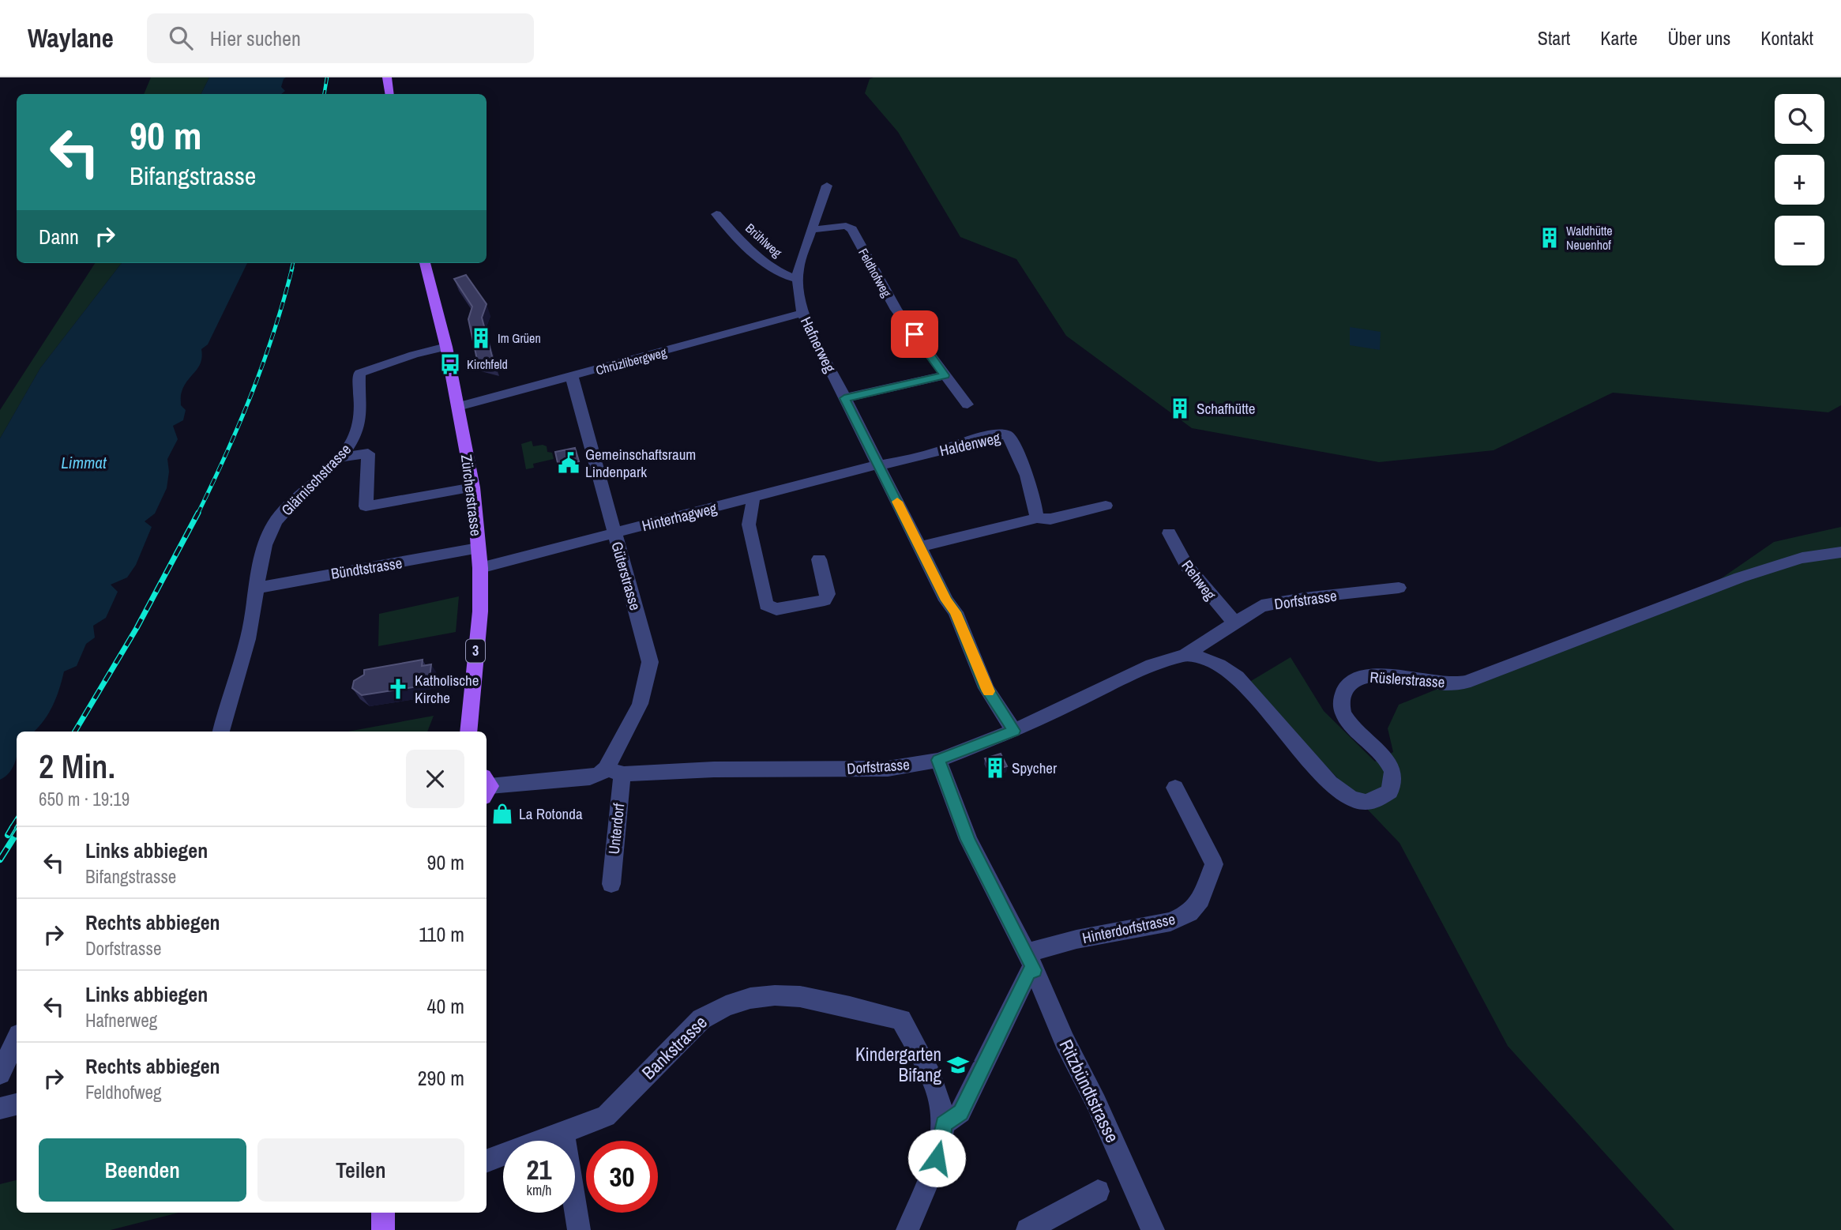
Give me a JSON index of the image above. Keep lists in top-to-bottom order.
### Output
{
  "streets": {
    "main road": ["Zürcherstrasse", "3"],
    "street": [
      "Brühlweg",
      "Feldhofweg",
      "Hafnerweg",
      "Chrüzlibergweg",
      "Haldenweg",
      "Glärnischstrasse",
      "Hinterhagweg",
      "Bündtstrasse",
      "Güterstrasse",
      "Rehweg",
      "Dorfstrasse",
      "Rüslerstrasse",
      "Unterdorf",
      "Hinterdorfstrasse",
      "Bankstrasse",
      "Ritzbündtstrasse"
    ]
  },
  "crossings": [
    ["Brühlweg", "Hafnerweg"],
    ["Feldhofweg", "Hafnerweg"],
    ["Hafnerweg", "Chrüzlibergweg"],
    ["Hafnerweg", "Haldenweg"],
    ["Hafnerweg", "Hinterhagweg"],
    ["Hafnerweg", "Dorfstrasse"],
    ["Chrüzlibergweg", "Zürcherstrasse"],
    ["Chrüzlibergweg", "Güterstrasse"],
    ["Haldenweg", "Hinterhagweg"],
    ["Glärnischstrasse", "Zürcherstrasse"],
    ["Glärnischstrasse", "Bündtstrasse"],
    ["Zürcherstrasse", "Hinterhagweg"],
    ["Zürcherstrasse", "Bündtstrasse"],
    ["Hinterhagweg", "Güterstrasse"],
    ["Güterstrasse", "Dorfstrasse"],
    ["Güterstrasse", "Unterdorf"],
    ["Rehweg", "Dorfstrasse"],
    ["Dorfstrasse", "Rüslerstrasse"],
    ["Dorfstrasse", "Unterdorf"],
    ["Dorfstrasse", "Ritzbündtstrasse"],
    ["Hinterdorfstrasse", "Ritzbündtstrasse"]
  ],
  "water": ["Limmat"],
  "places": {
    "building": [
      "Waldhütte Neuenhof",
      "Im Grüen",
      "Schafhütte",
      "Spycher"
    ],
    "bus stop": ["Kirchfeld"],
    "public building": ["Gemeinschaftsraum Lindenpark"],
    "church": ["Katholische Kirche"],
    "shop": ["La Rotonda"],
    "school or university": ["Kindergarten Bifang"]
  },
  "page": {
    "header": "Waylane",
    "search": "Hier suchen",
    "nav": [
      "Start",
      "Karte",
      "Über uns",
      "Kontakt"
    ],
    "map_buttons": ["+", "−"],
    "turn": ["90 m", "Bifangstrasse"],
    "then": "Dann",
    "heading": ["2 Min.", "650 m · 19:19"],
    "list": [
      {
        "name": "Links abbiegen",
        "note": "Bifangstrasse",
        "value": "90 m"
      },
      {
        "name": "Rechts abbiegen",
        "note": "Dorfstrasse",
        "value": "110 m"
      },
      {
        "name": "Links abbiegen",
        "note": "Hafnerweg",
        "value": "40 m"
      },
      {
        "name": "Rechts abbiegen",
        "note": "Feldhofweg",
        "value": "290 m"
      }
    ],
    "buttons": ["Beenden", "Teilen"],
    "speed": "21 km/h",
    "limit": "30"
  }
}
